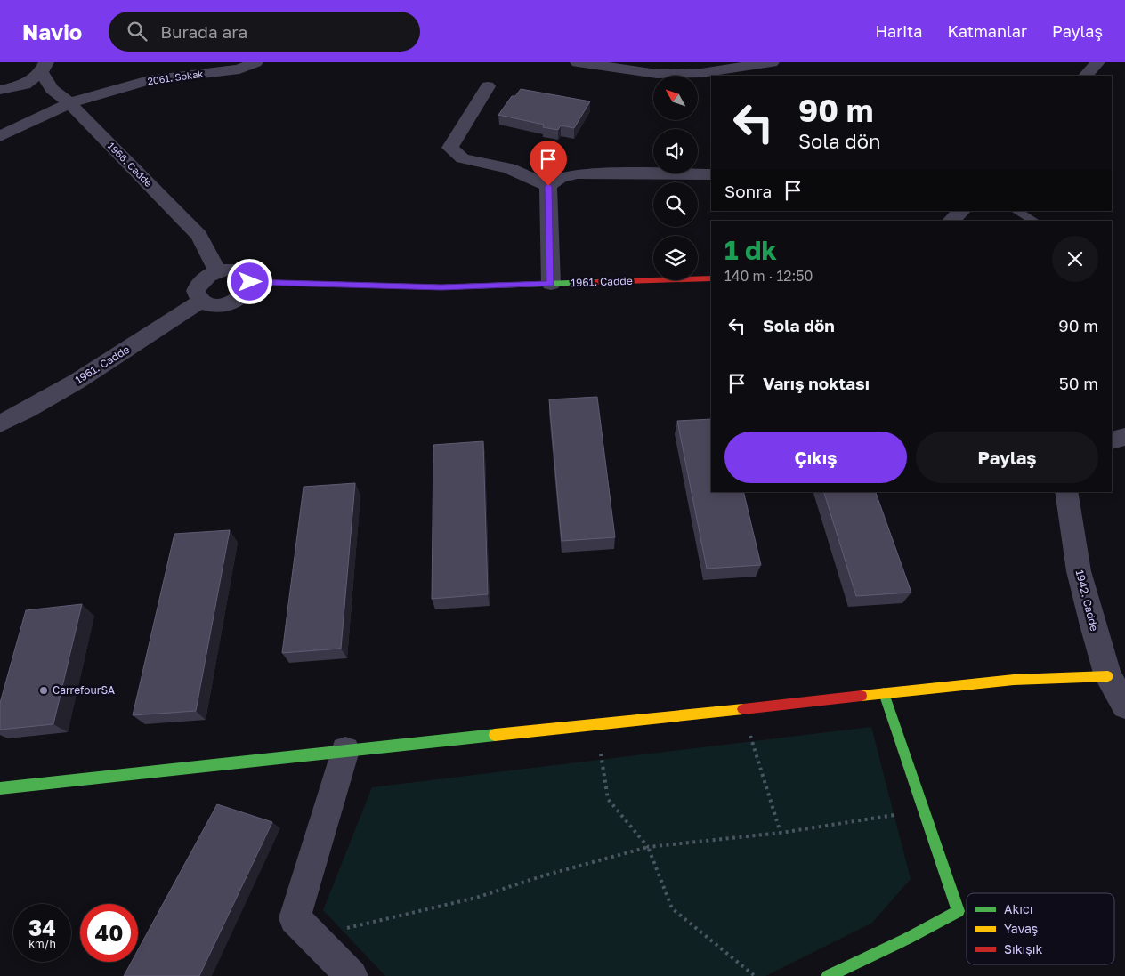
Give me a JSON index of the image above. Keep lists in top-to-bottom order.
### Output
{
  "streets": {
    "street": [
      "2061. Sokak",
      "1966. Cadde",
      "1961. Cadde",
      "1942. Cadde"
    ]
  },
  "crossings": [
    ["2061. Sokak", "1966. Cadde"],
    ["1966. Cadde", "1961. Cadde"]
  ],
  "places": ["CarrefourSA"],
  "legend": ["Akıcı", "Yavaş", "Sıkışık"],
  "north": "top left",
  "page": {
    "header": "Navio",
    "search": "Burada ara",
    "nav": ["Harita", "Katmanlar", "Paylaş"],
    "turn": ["90 m", "Sola dön"],
    "then": "Sonra",
    "heading": ["1 dk", "140 m · 12:50"],
    "list": [
      {
        "name": "Sola dön",
        "value": "90 m"
      },
      {
        "name": "Varış noktası",
        "value": "50 m"
      }
    ],
    "buttons": ["Çıkış", "Paylaş"],
    "speed": "34 km/h",
    "limit": "40"
  }
}
